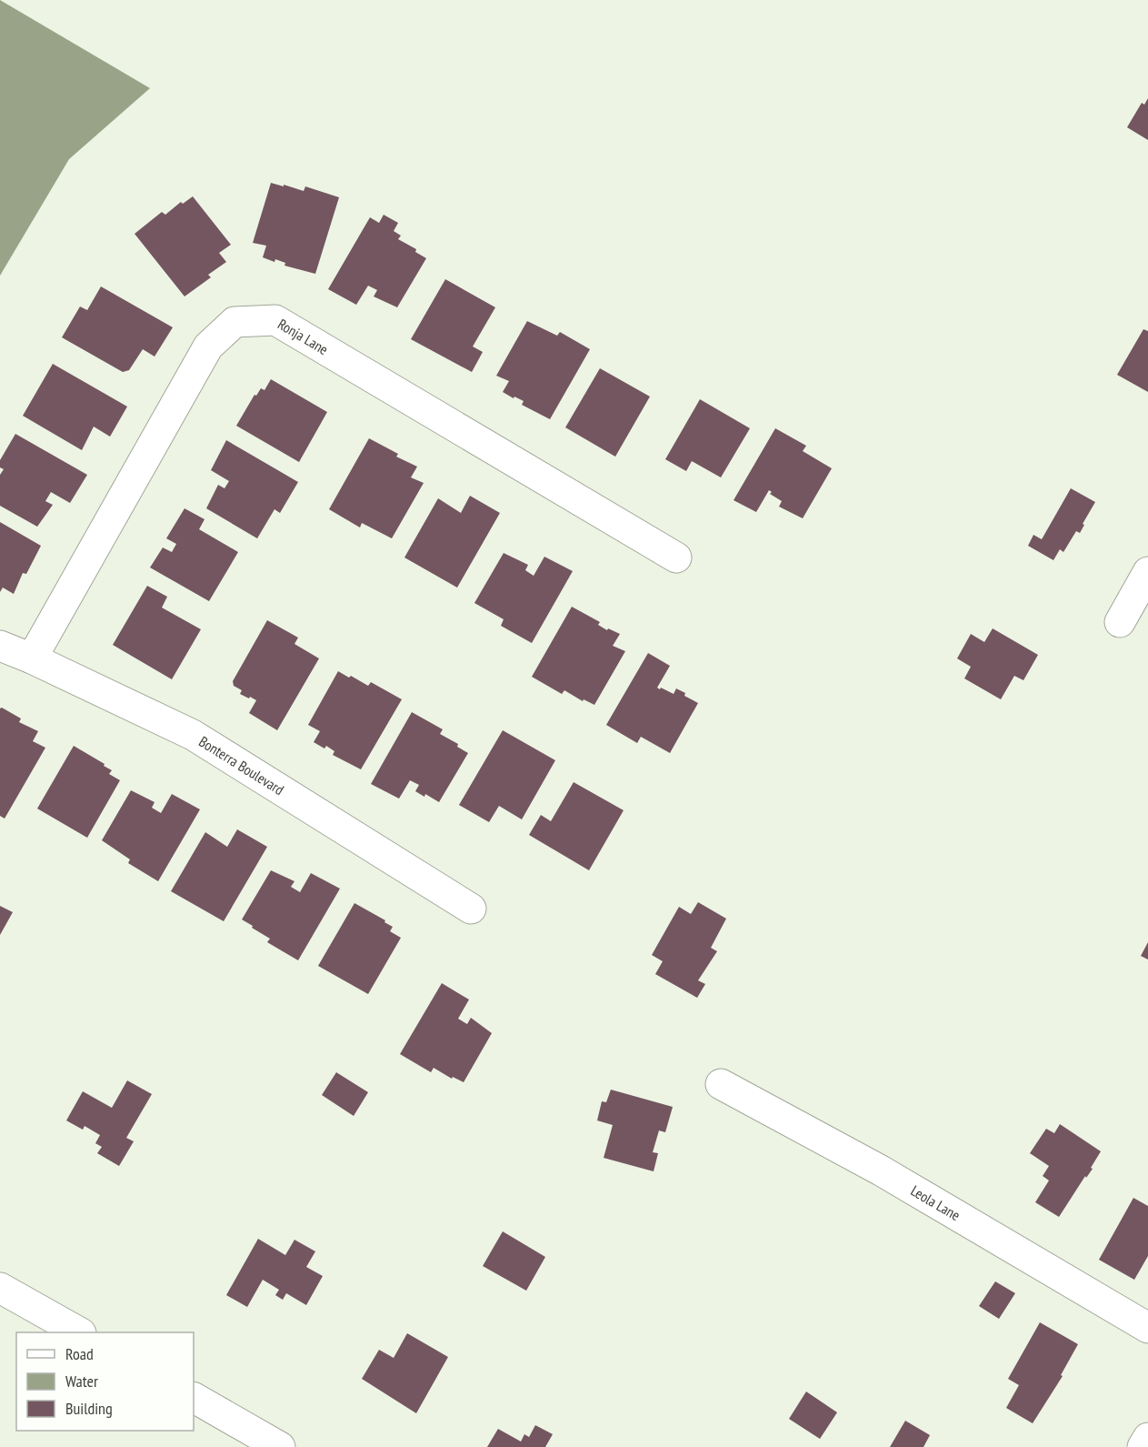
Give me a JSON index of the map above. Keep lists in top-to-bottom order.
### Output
{
  "streets": {
    "street": ["Ronja Lane", "Bonterra Boulevard", "Leola Lane"]
  },
  "crossings": [
    ["Ronja Lane", "Bonterra Boulevard"]
  ],
  "legend": ["Road", "Water", "Building"]
}
